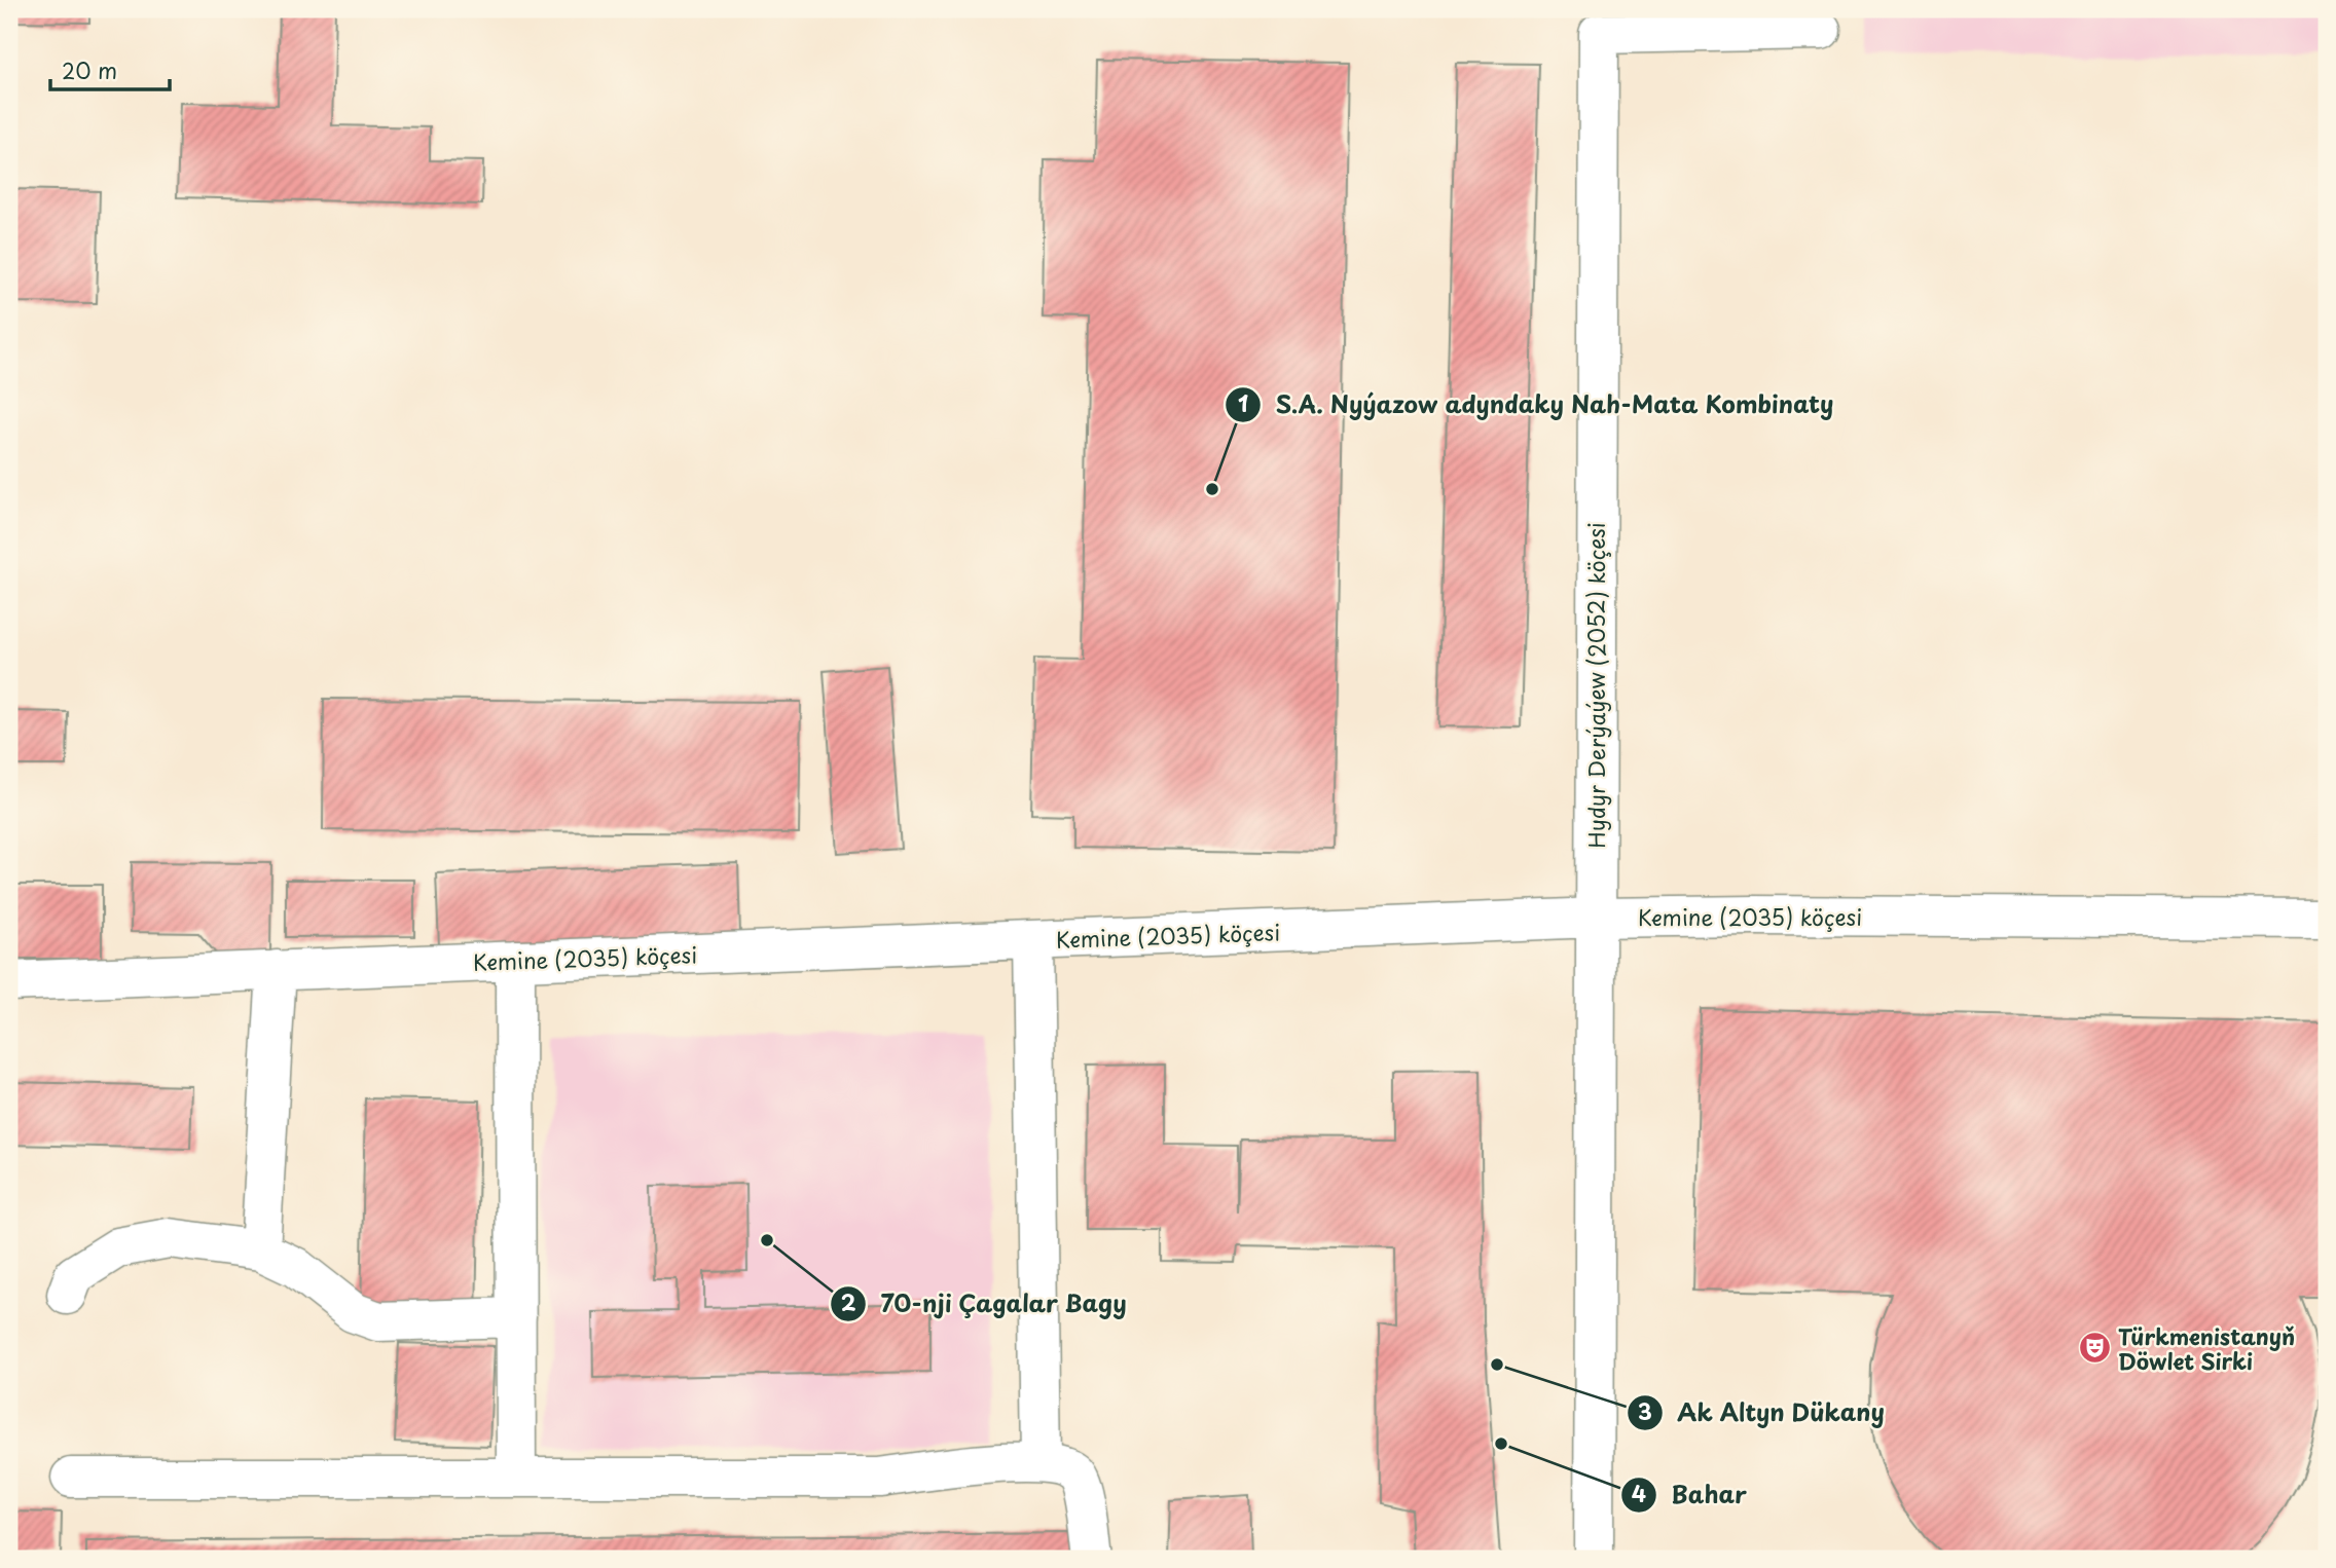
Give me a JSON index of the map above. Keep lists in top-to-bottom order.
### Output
{
  "streets": {
    "street": ["Hydyr Derýaýew (2052) köçesi", "Kemine (2035) köçesi"]
  },
  "crossings": [
    ["Hydyr Derýaýew (2052) köçesi", "Kemine (2035) köçesi"]
  ],
  "places": {
    "other": [
      "S.A. Nyýazow adyndaky Nah-Mata Kombinaty",
      "70-nji Çagalar Bagy",
      "Ak Altyn Dükany",
      "Bahar"
    ],
    "theatre": ["Türkmenistanyň Döwlet Sirki"]
  },
  "scale_bar": "20 m"
}
